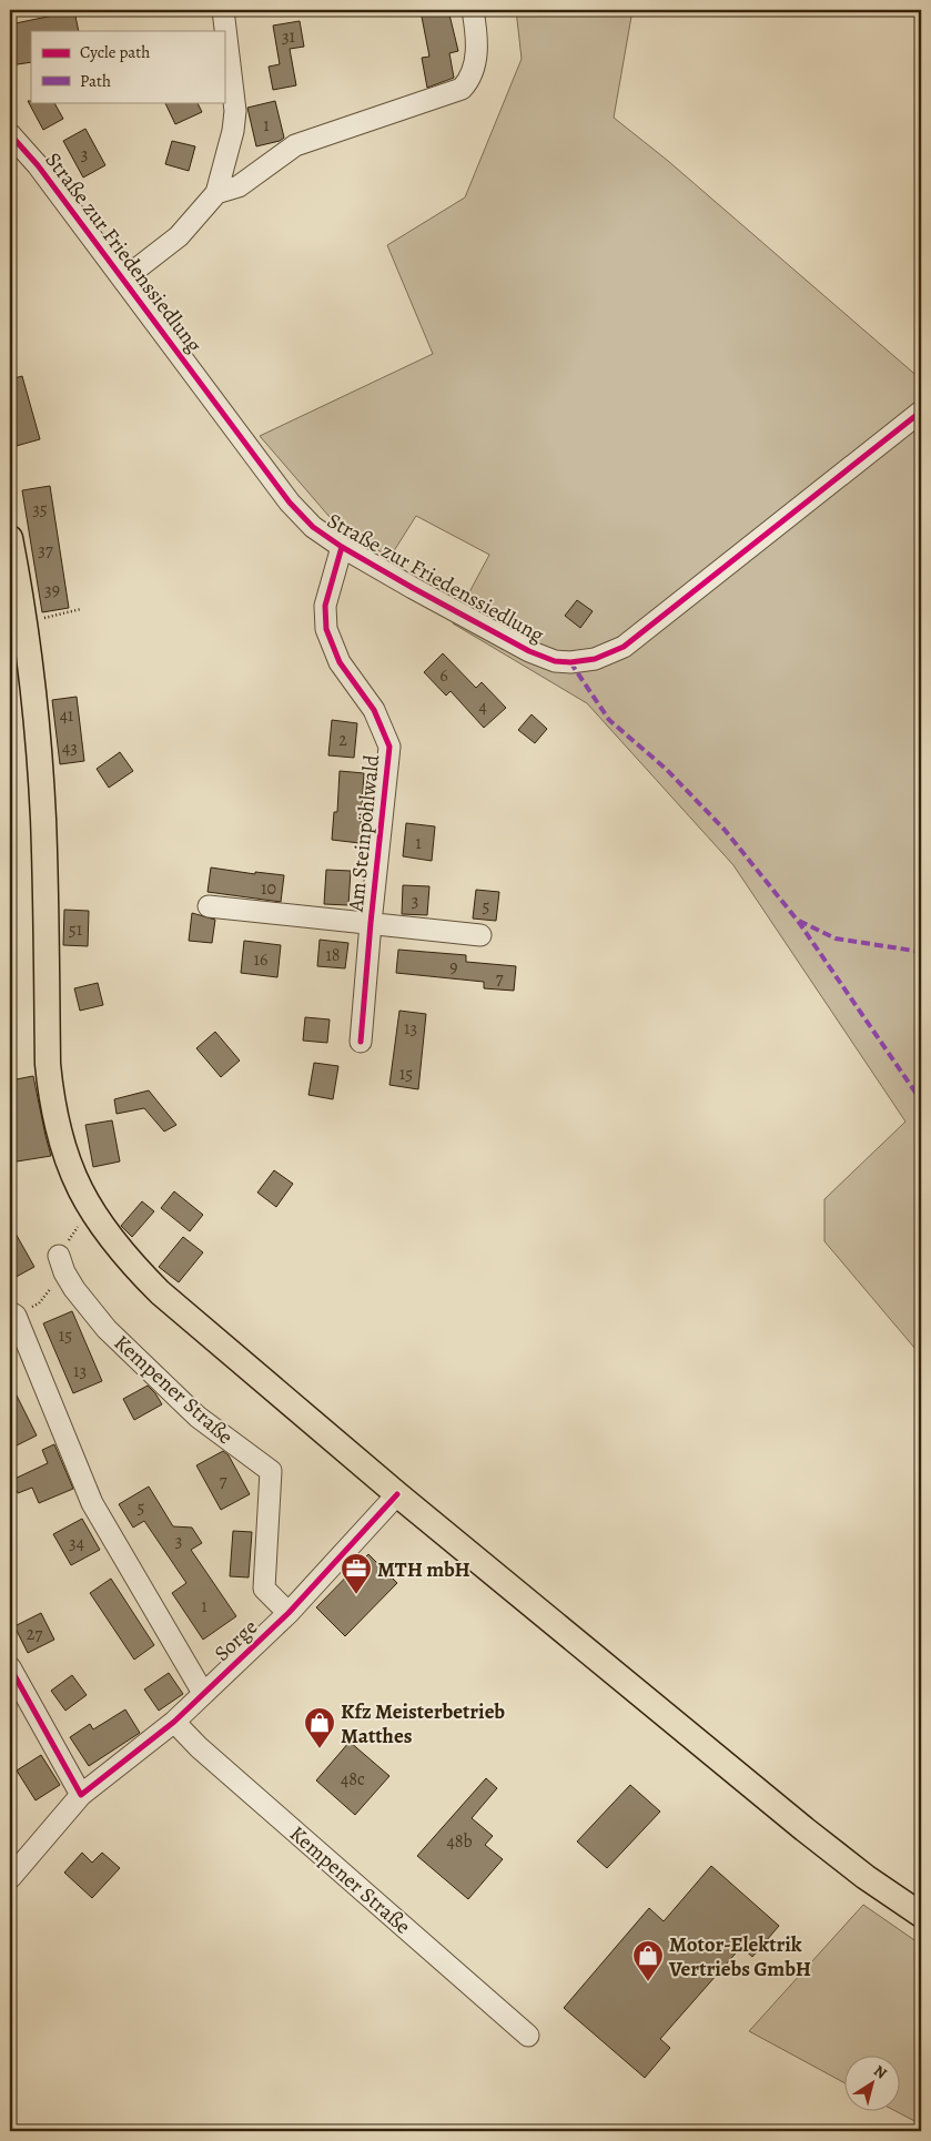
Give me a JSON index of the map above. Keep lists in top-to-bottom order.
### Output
{
  "streets": {
    "street": [
      "Straße zur Friedenssiedlung",
      "Am Steinpöhlwald",
      "Kempener Straße",
      "Sorge"
    ]
  },
  "crossings": [
    ["Straße zur Friedenssiedlung", "Am Steinpöhlwald"],
    ["Kempener Straße", "Sorge"]
  ],
  "places": {
    "office": ["MTH mbH"],
    "shop": ["Kfz Meisterbetrieb Matthes", "Motor-Elektrik Vertriebs GmbH"]
  },
  "house_numbers": [
    "31",
    "1",
    "3",
    "35",
    "37",
    "39",
    "6",
    "4",
    "41",
    "2",
    "43",
    "1",
    "10",
    "3",
    "5",
    "51",
    "18",
    "16",
    "9",
    "7",
    "13",
    "15",
    "15",
    "13",
    "7",
    "5",
    "3",
    "34",
    "1",
    "27",
    "48c",
    "48b"
  ],
  "legend": ["Cycle path", "Path"],
  "north": "top right"
}
